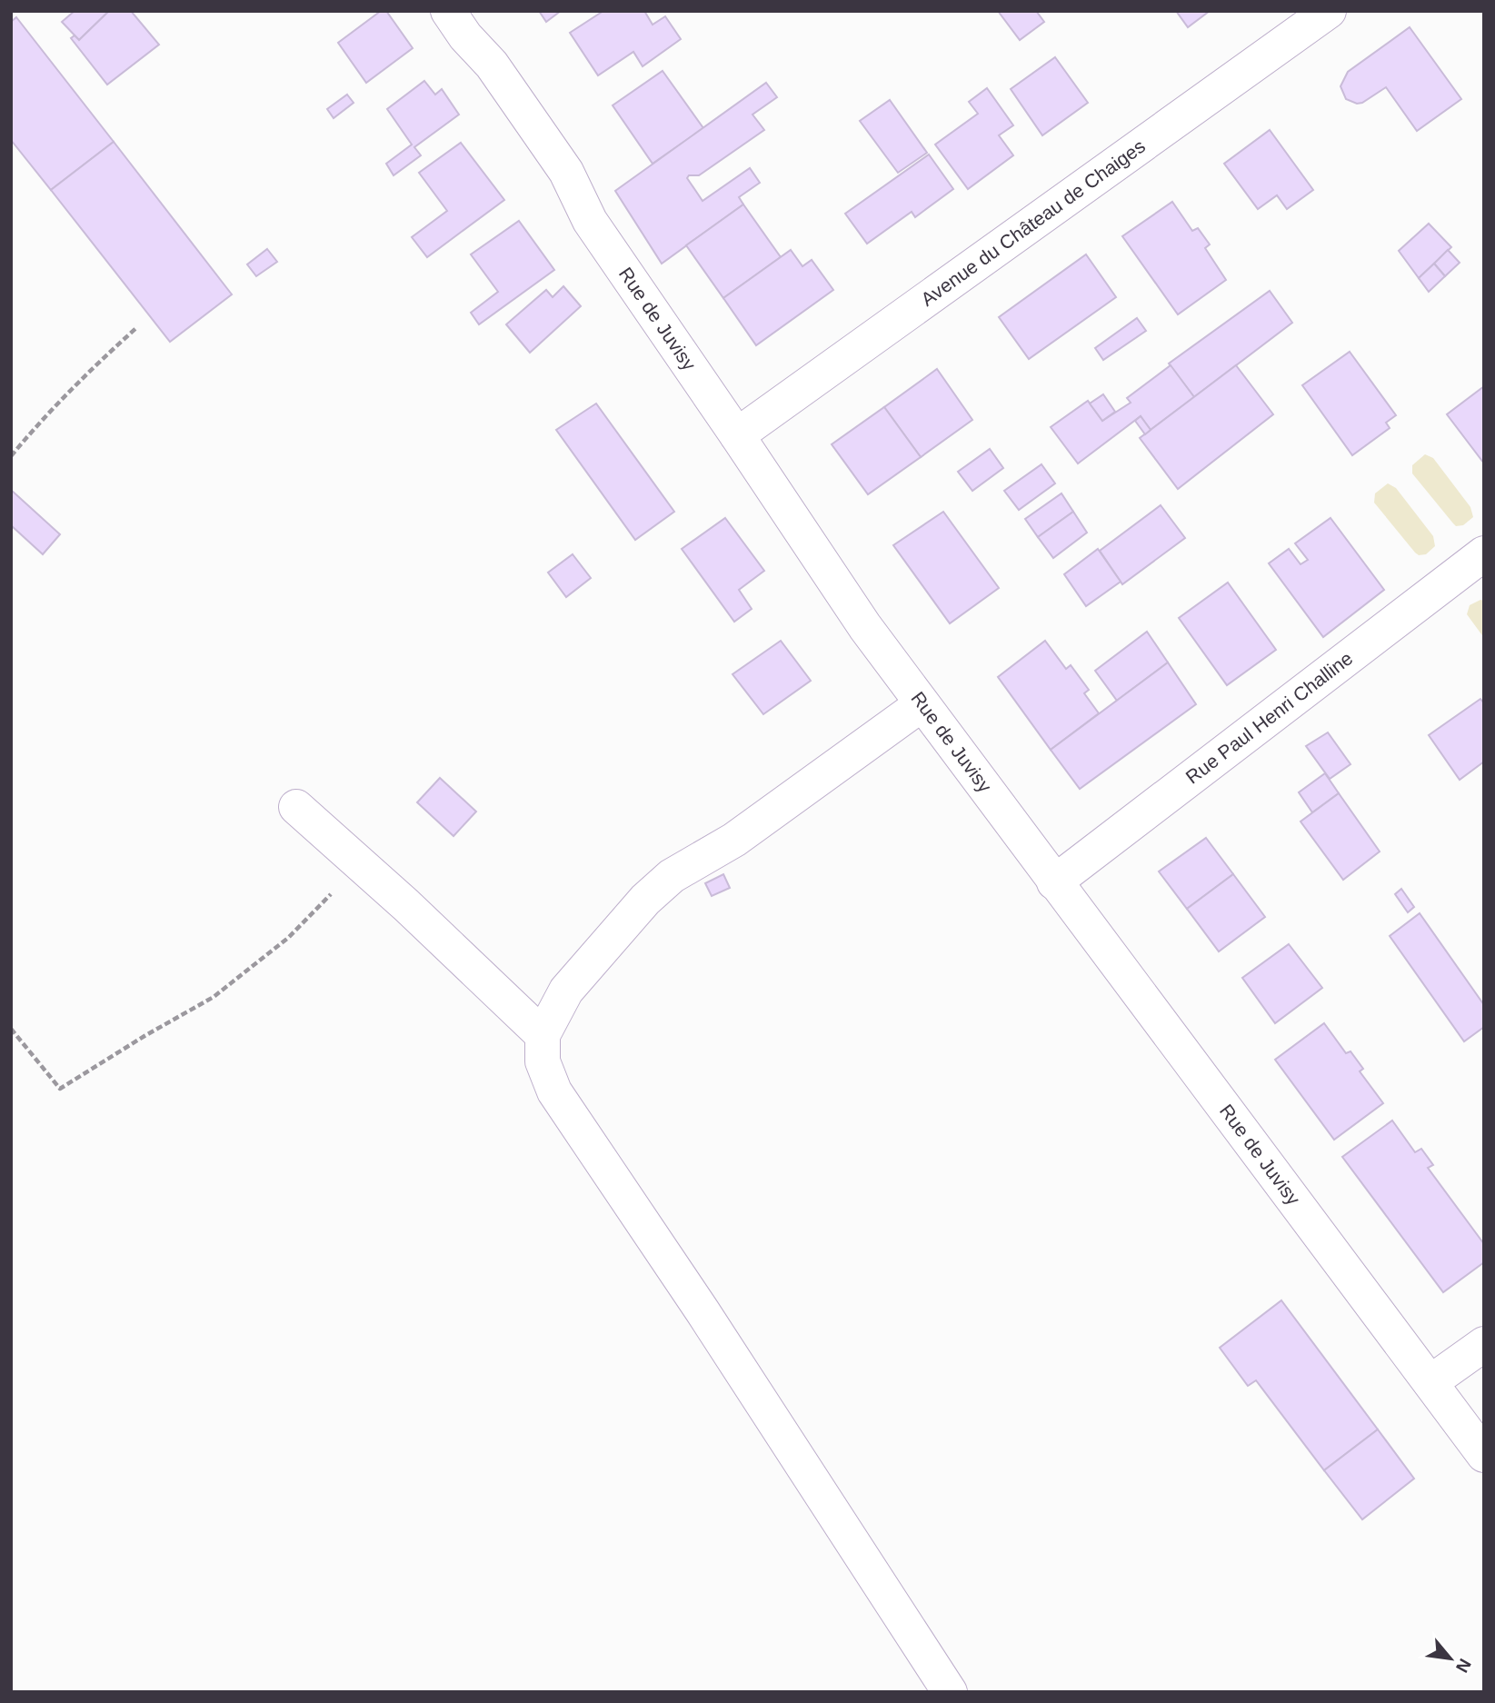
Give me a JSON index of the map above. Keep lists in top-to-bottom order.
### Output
{
  "streets": {
    "street": ["Avenue du Château de Chaiges", "Rue de Juvisy", "Rue Paul Henri Challine"]
  },
  "crossings": [
    ["Avenue du Château de Chaiges", "Rue de Juvisy"],
    ["Rue de Juvisy", "Rue Paul Henri Challine"]
  ],
  "north": "bottom right"
}
